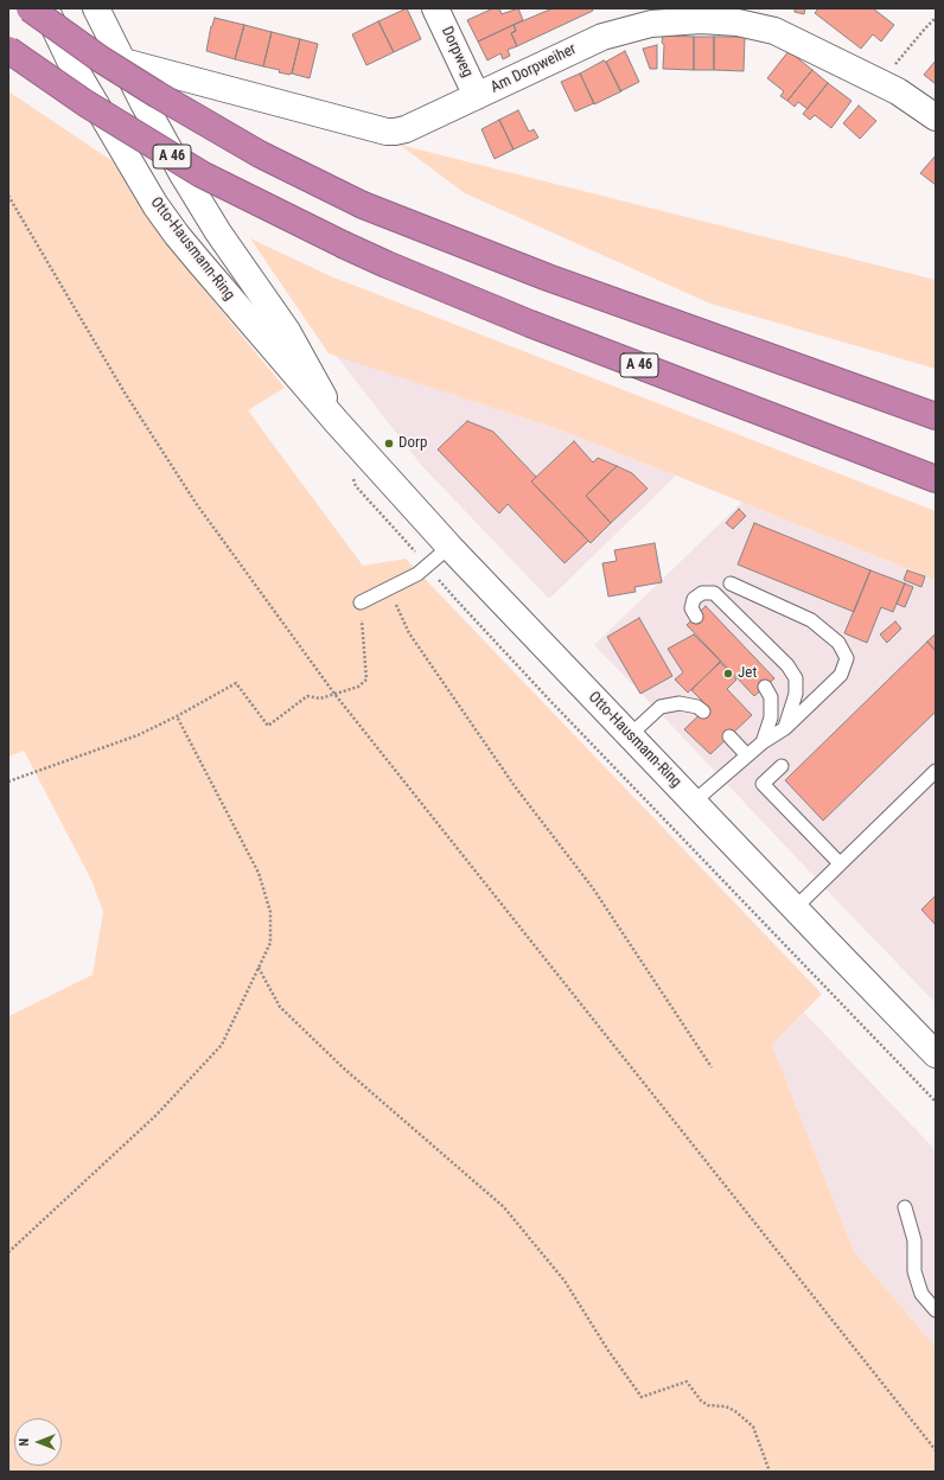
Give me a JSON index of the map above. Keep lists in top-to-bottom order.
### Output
{
  "streets": {
    "highway": ["A 46"],
    "street": ["Dorpweg", "Am Dorpweiher", "Otto-Hausmann-Ring"]
  },
  "crossings": [
    ["Dorpweg", "Am Dorpweiher"],
    ["Am Dorpweiher", "Otto-Hausmann-Ring"]
  ],
  "places": ["Dorp", "Jet"],
  "north": "left"
}
